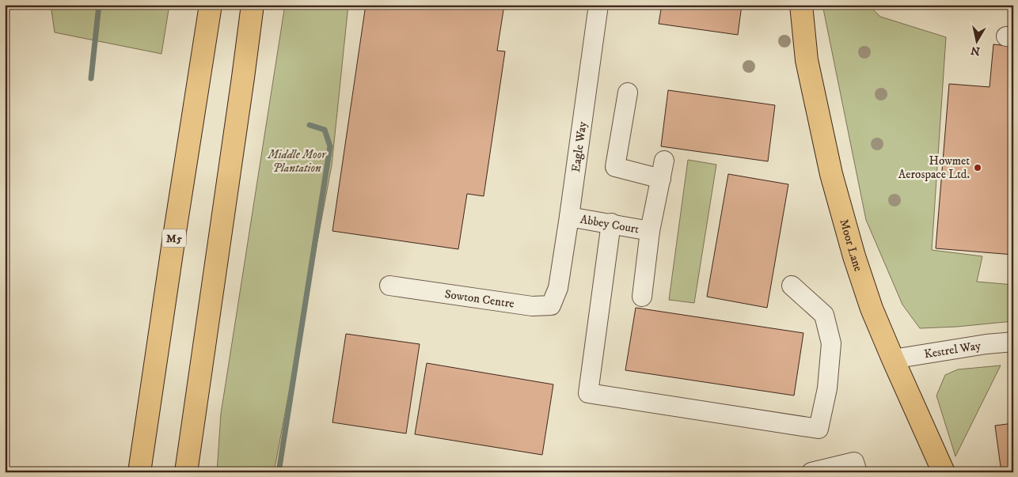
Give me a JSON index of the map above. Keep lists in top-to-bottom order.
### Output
{
  "streets": {
    "main road": ["M5", "Moor Lane"],
    "street": [
      "Eagle Way",
      "Abbey Court",
      "Sowton Centre",
      "Kestrel Way"
    ]
  },
  "crossings": [
    ["Eagle Way", "Abbey Court"],
    ["Eagle Way", "Sowton Centre"],
    ["Moor Lane", "Kestrel Way"]
  ],
  "parks": ["Middle Moor Plantation"],
  "places": ["Howmet Aerospace Ltd."],
  "north": "bottom"
}
